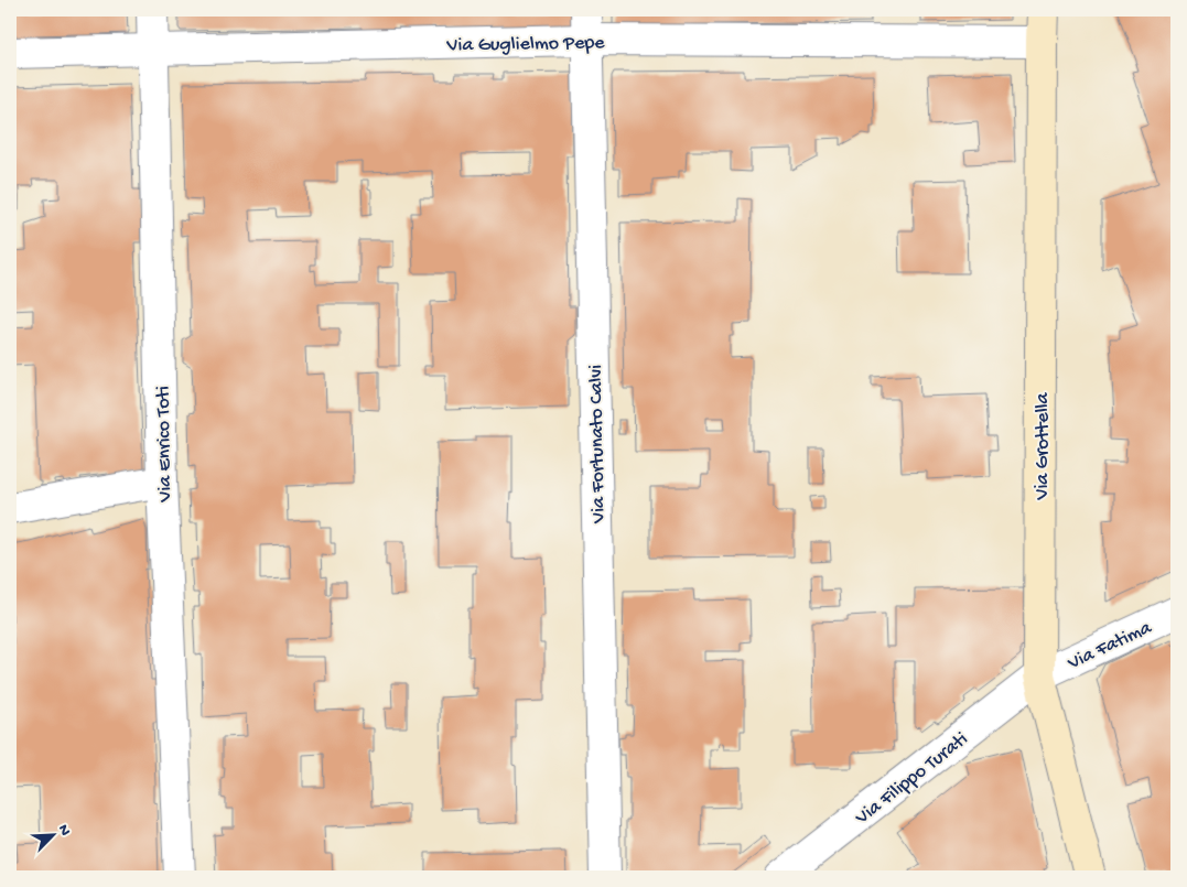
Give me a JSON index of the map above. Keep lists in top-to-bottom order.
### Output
{
  "streets": {
    "street": [
      "Via Guglielmo Pepe",
      "Via Enrico Toti",
      "Via Fortunato Calvi",
      "Via Grottella",
      "Via Fatima",
      "Via Filippo Turati"
    ]
  },
  "crossings": [
    ["Via Guglielmo Pepe", "Via Enrico Toti"],
    ["Via Guglielmo Pepe", "Via Fortunato Calvi"],
    ["Via Guglielmo Pepe", "Via Grottella"],
    ["Via Grottella", "Via Fatima"],
    ["Via Grottella", "Via Filippo Turati"],
    ["Via Fatima", "Via Filippo Turati"]
  ],
  "north": "top right"
}
